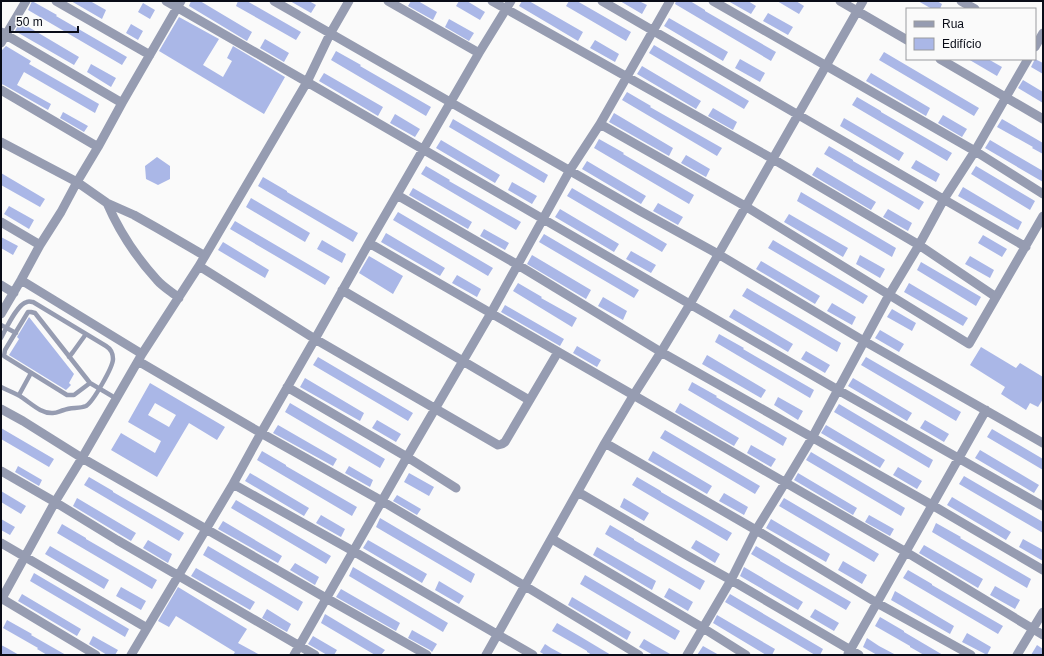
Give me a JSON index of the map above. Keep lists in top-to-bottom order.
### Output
{
  "legend": ["Rua", "Edifício"],
  "scale_bar": "50 m"
}
